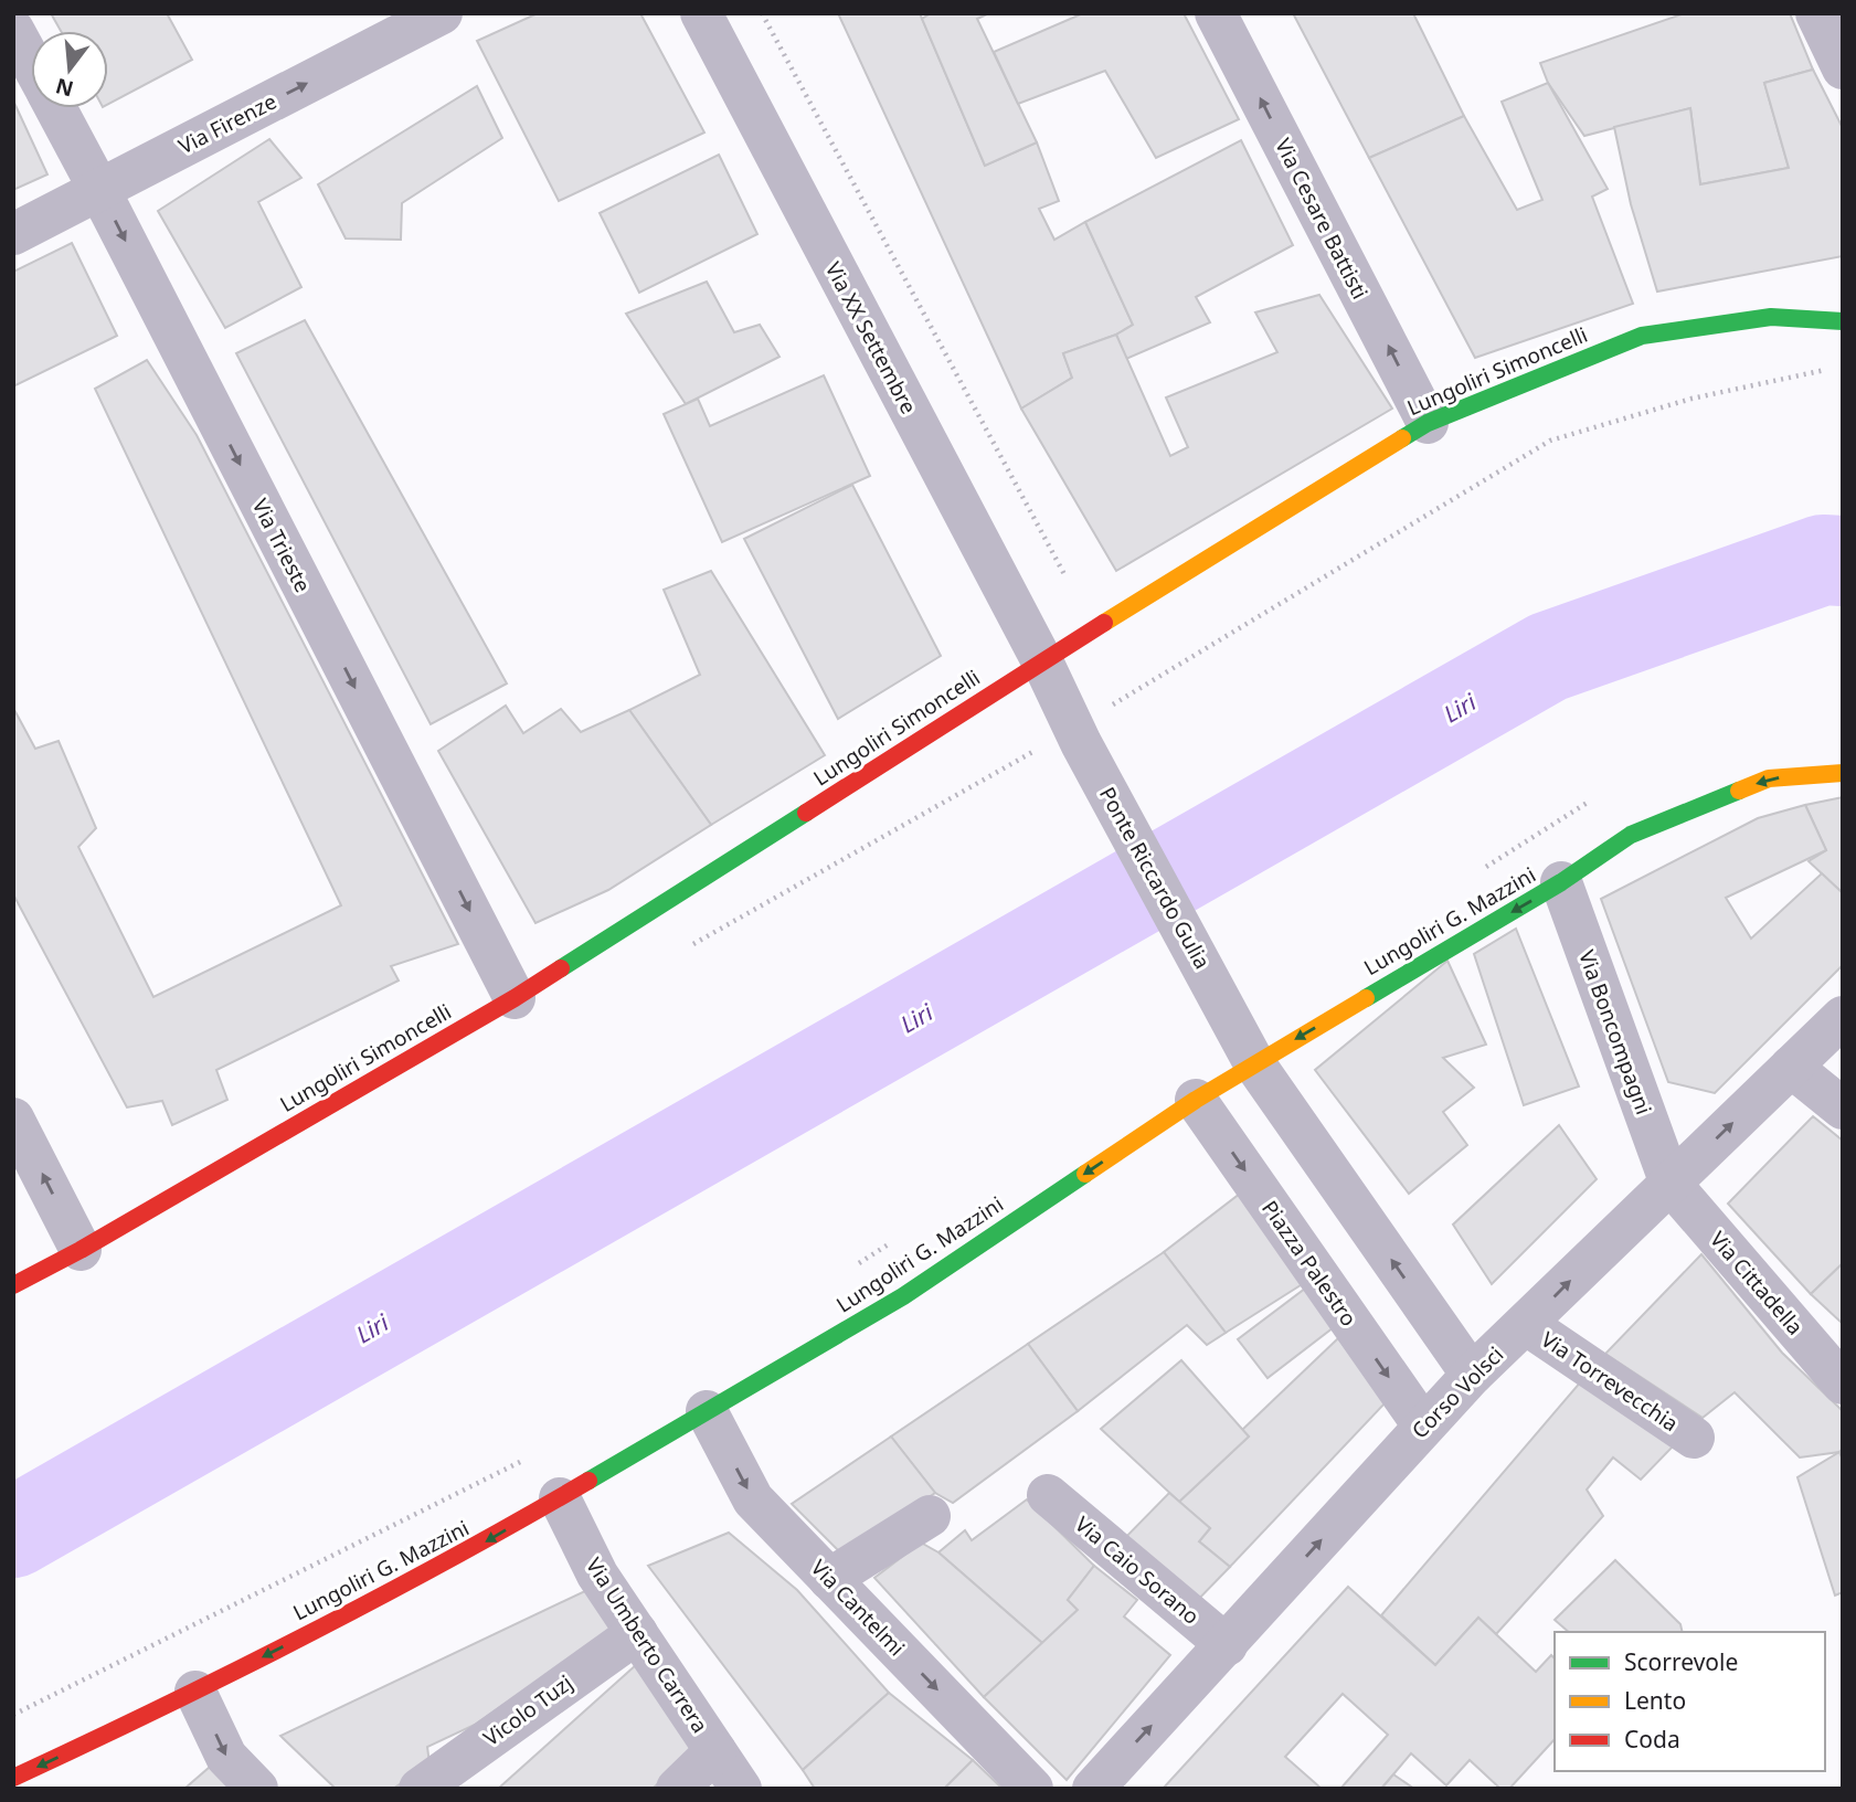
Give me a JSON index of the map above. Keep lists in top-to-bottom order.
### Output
{
  "streets": {
    "street": [
      "Via Firenze",
      "Via Cesare Battisti",
      "Via XX Settembre",
      "Lungoliri Simoncelli",
      "Via Trieste",
      "Ponte Riccardo Gulia",
      "Lungoliri G. Mazzini",
      "Via Boncompagni",
      "Piazza Palestro",
      "Via Cittadella",
      "Via Torrevecchia",
      "Corso Volsci",
      "Via Caio Sorano",
      "Via Cantelmi",
      "Via Umberto Carrera",
      "Vicolo Tuzj"
    ]
  },
  "crossings": [
    ["Via Firenze", "Via Trieste"],
    ["Via Cesare Battisti", "Lungoliri Simoncelli"],
    ["Via XX Settembre", "Lungoliri Simoncelli"],
    ["Via XX Settembre", "Ponte Riccardo Gulia"],
    ["Lungoliri Simoncelli", "Via Trieste"],
    ["Ponte Riccardo Gulia", "Lungoliri G. Mazzini"],
    ["Lungoliri G. Mazzini", "Via Boncompagni"],
    ["Lungoliri G. Mazzini", "Piazza Palestro"],
    ["Lungoliri G. Mazzini", "Via Cantelmi"],
    ["Lungoliri G. Mazzini", "Via Umberto Carrera"],
    ["Via Boncompagni", "Via Cittadella"],
    ["Via Boncompagni", "Corso Volsci"],
    ["Piazza Palestro", "Corso Volsci"],
    ["Via Cittadella", "Corso Volsci"],
    ["Via Torrevecchia", "Corso Volsci"],
    ["Corso Volsci", "Via Caio Sorano"],
    ["Via Umberto Carrera", "Vicolo Tuzj"]
  ],
  "one_way": [
    "Via Firenze",
    "Via Cesare Battisti",
    "Via Trieste",
    "Lungoliri G. Mazzini",
    "Corso Volsci",
    "Via Cantelmi"
  ],
  "water": ["Liri"],
  "legend": ["Scorrevole", "Lento", "Coda"],
  "north": "bottom"
}
